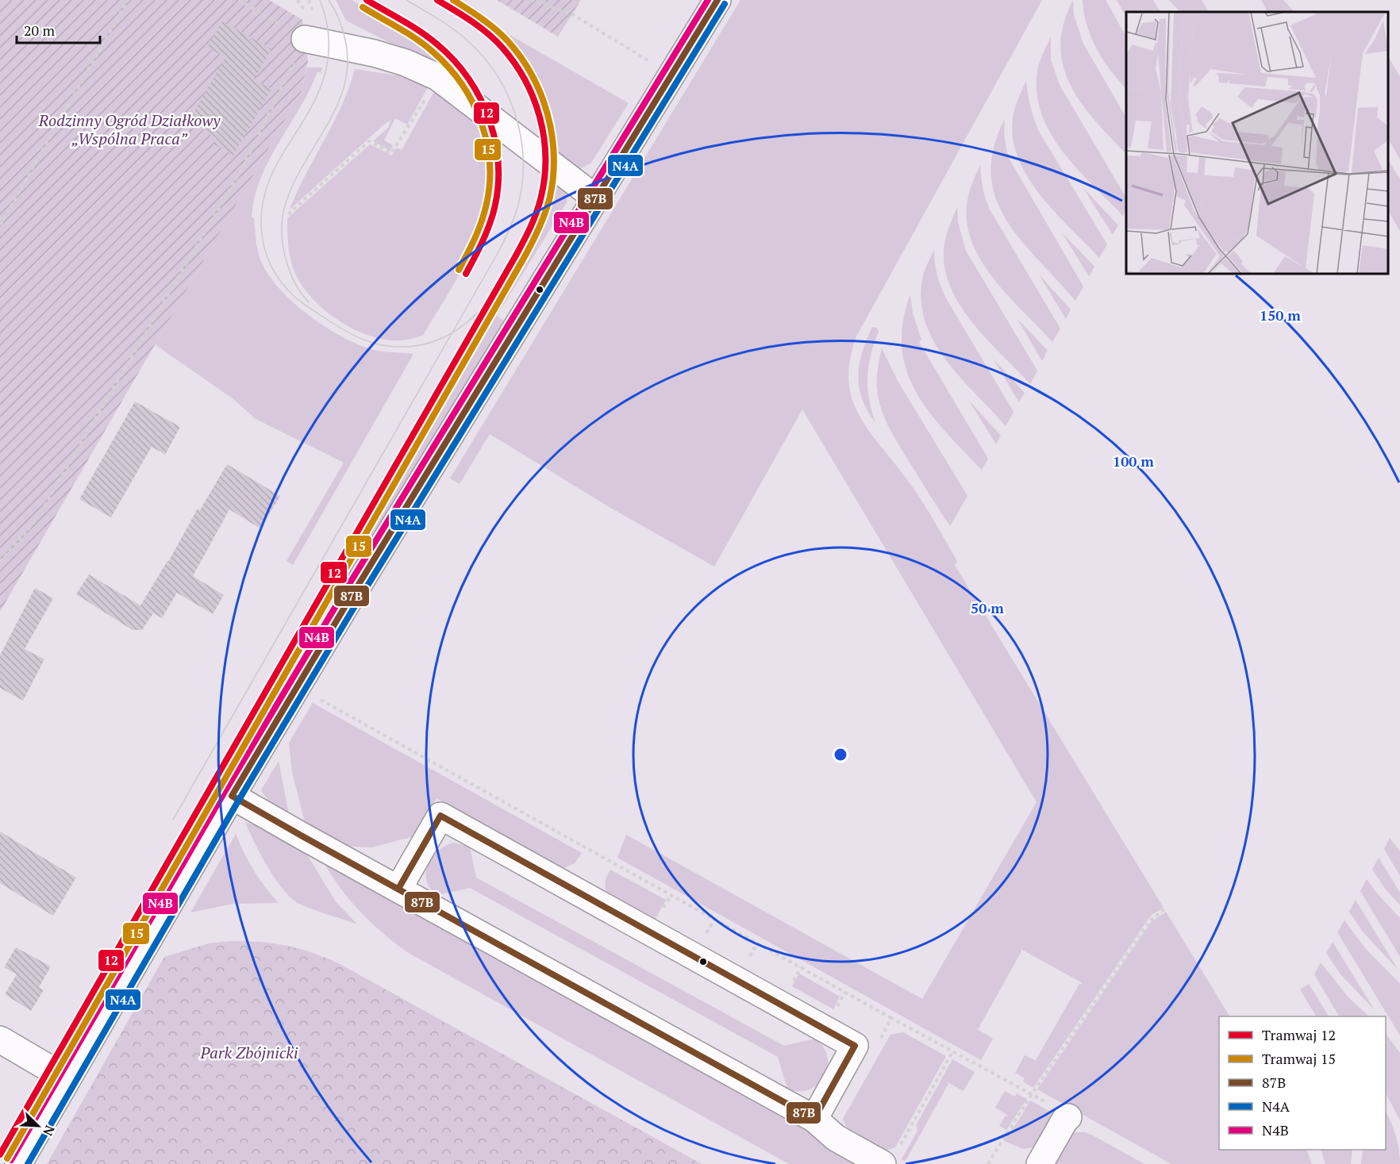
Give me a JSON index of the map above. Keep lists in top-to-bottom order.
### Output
{
  "parks": ["Rodzinny Ogród Działkowy „Wspólna Praca”", "Park Zbójnicki"],
  "lines": [
    "tram line 12",
    "tram line 15",
    "transit line 87B",
    "transit line N4B",
    "transit line N4A"
  ],
  "legend": [
    "Tramwaj 12",
    "Tramwaj 15",
    "87B",
    "N4A",
    "N4B"
  ],
  "scale_bar": "20 m",
  "north": "bottom right",
  "rings": ["150 m", "100 m", "50 m"]
}
